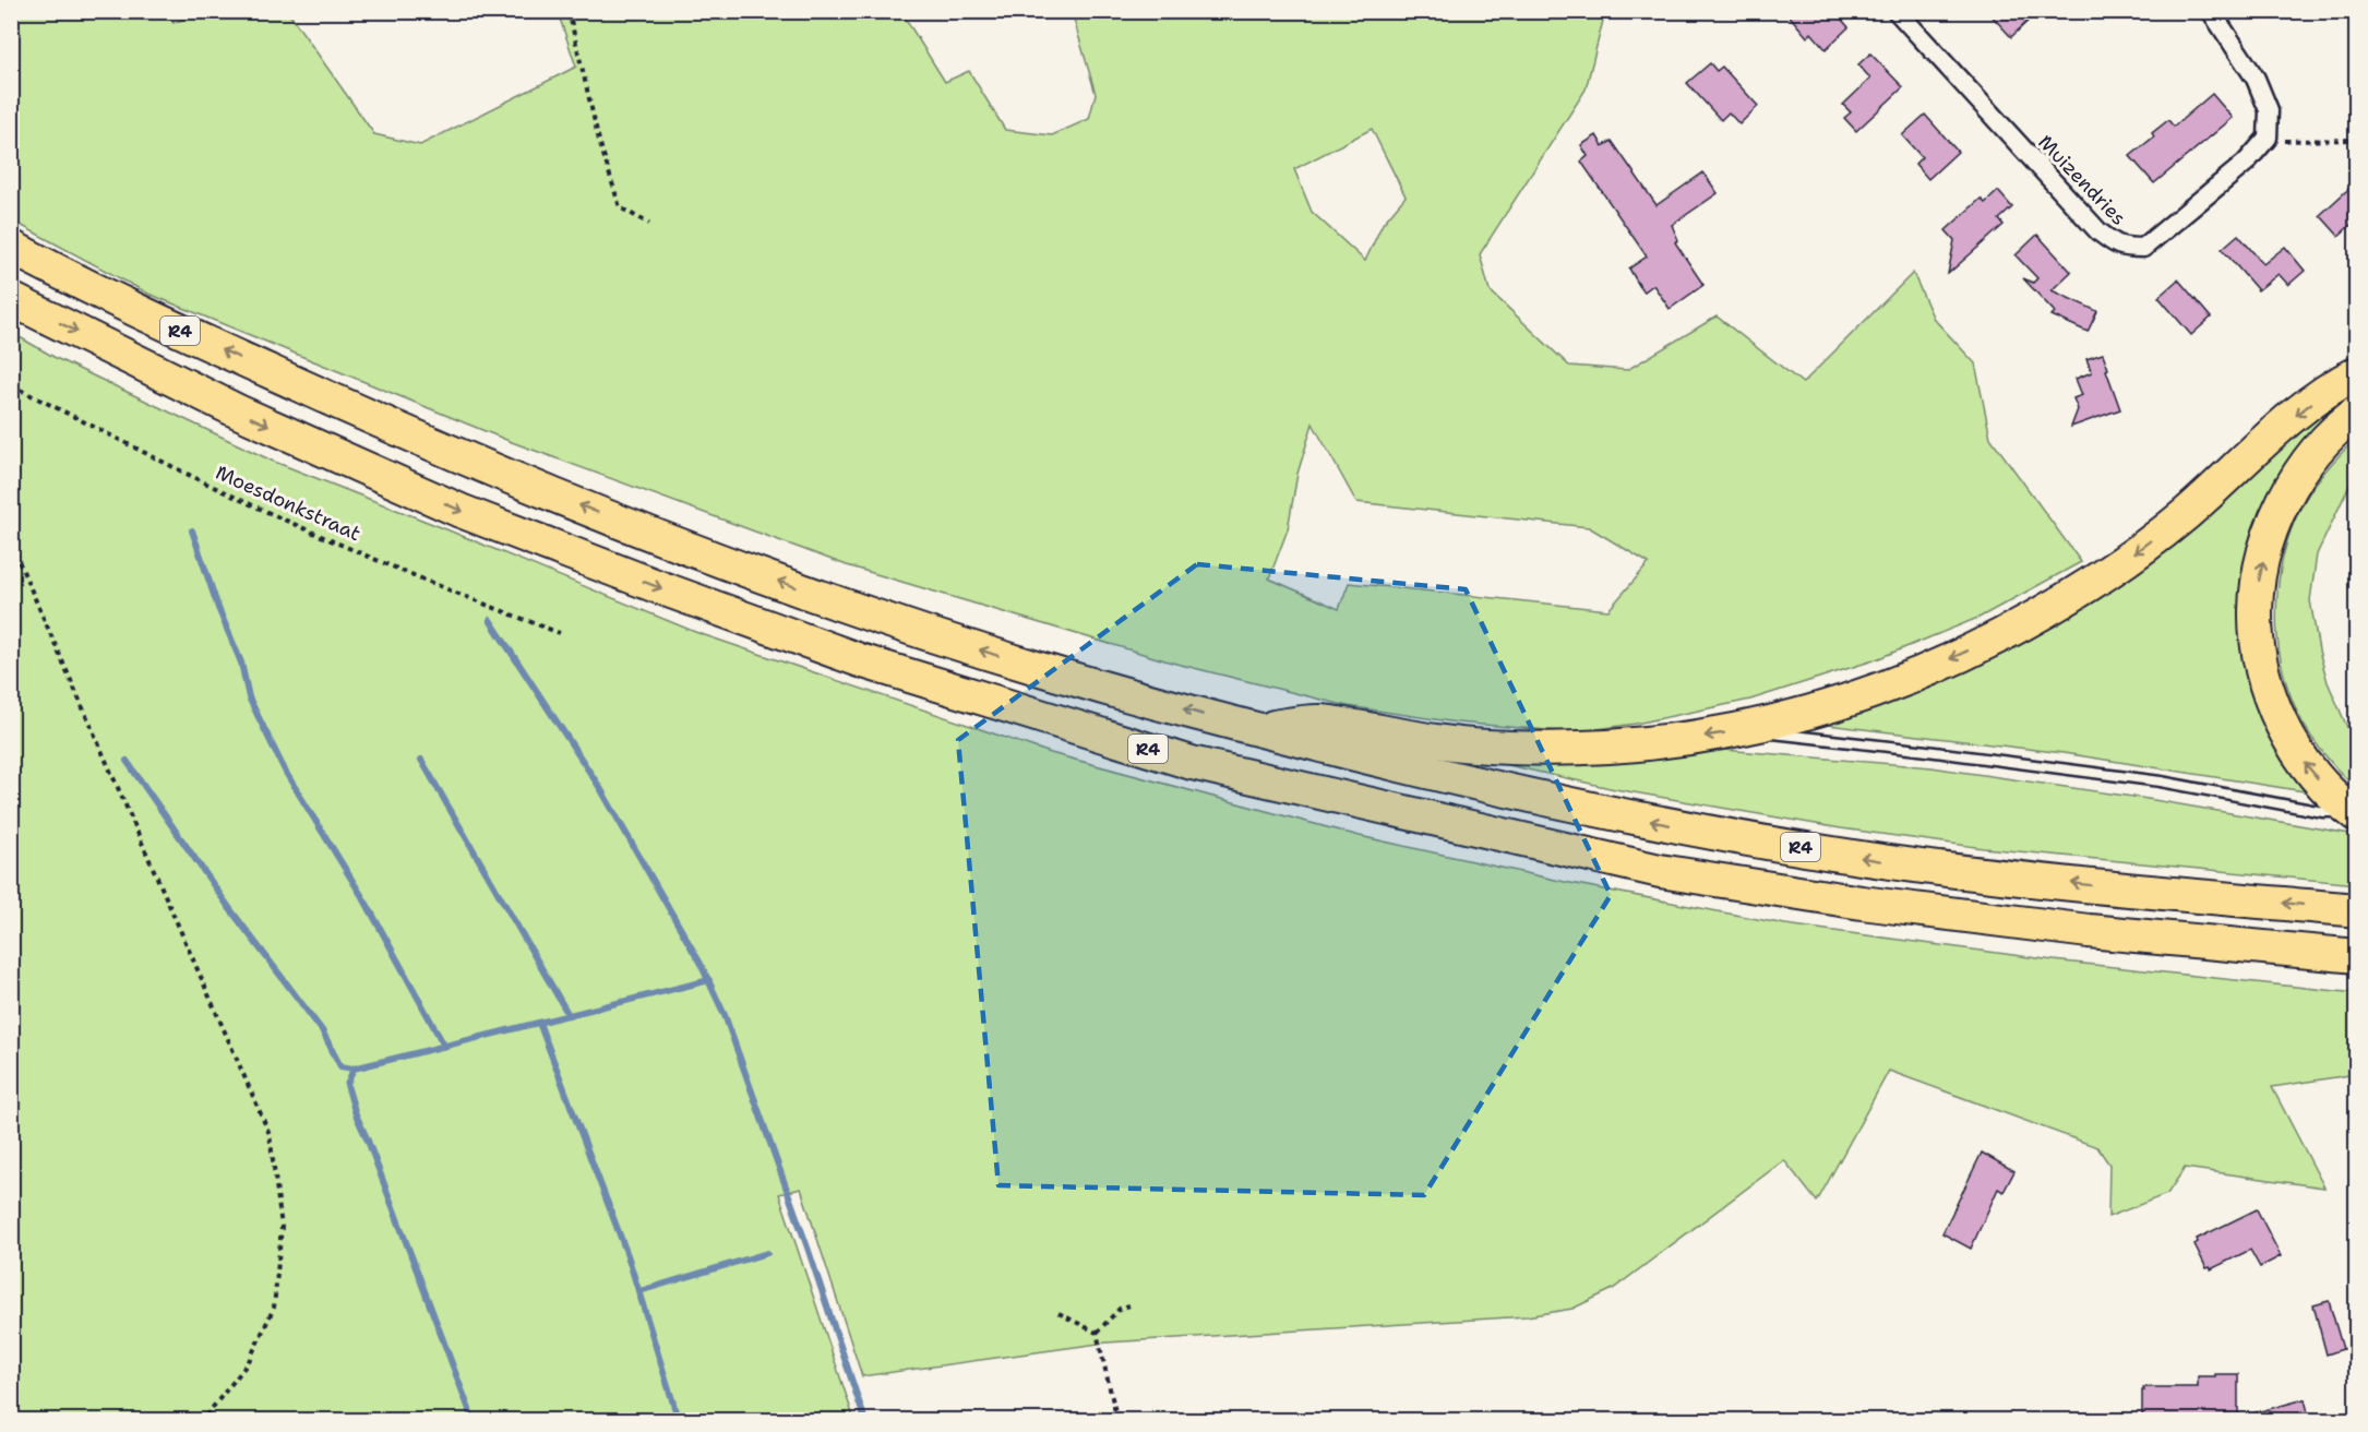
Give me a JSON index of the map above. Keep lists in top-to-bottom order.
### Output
{
  "streets": {
    "highway": ["R4"],
    "street": ["Muizendries"],
    "path": ["Moesdonkstraat"]
  }
}
